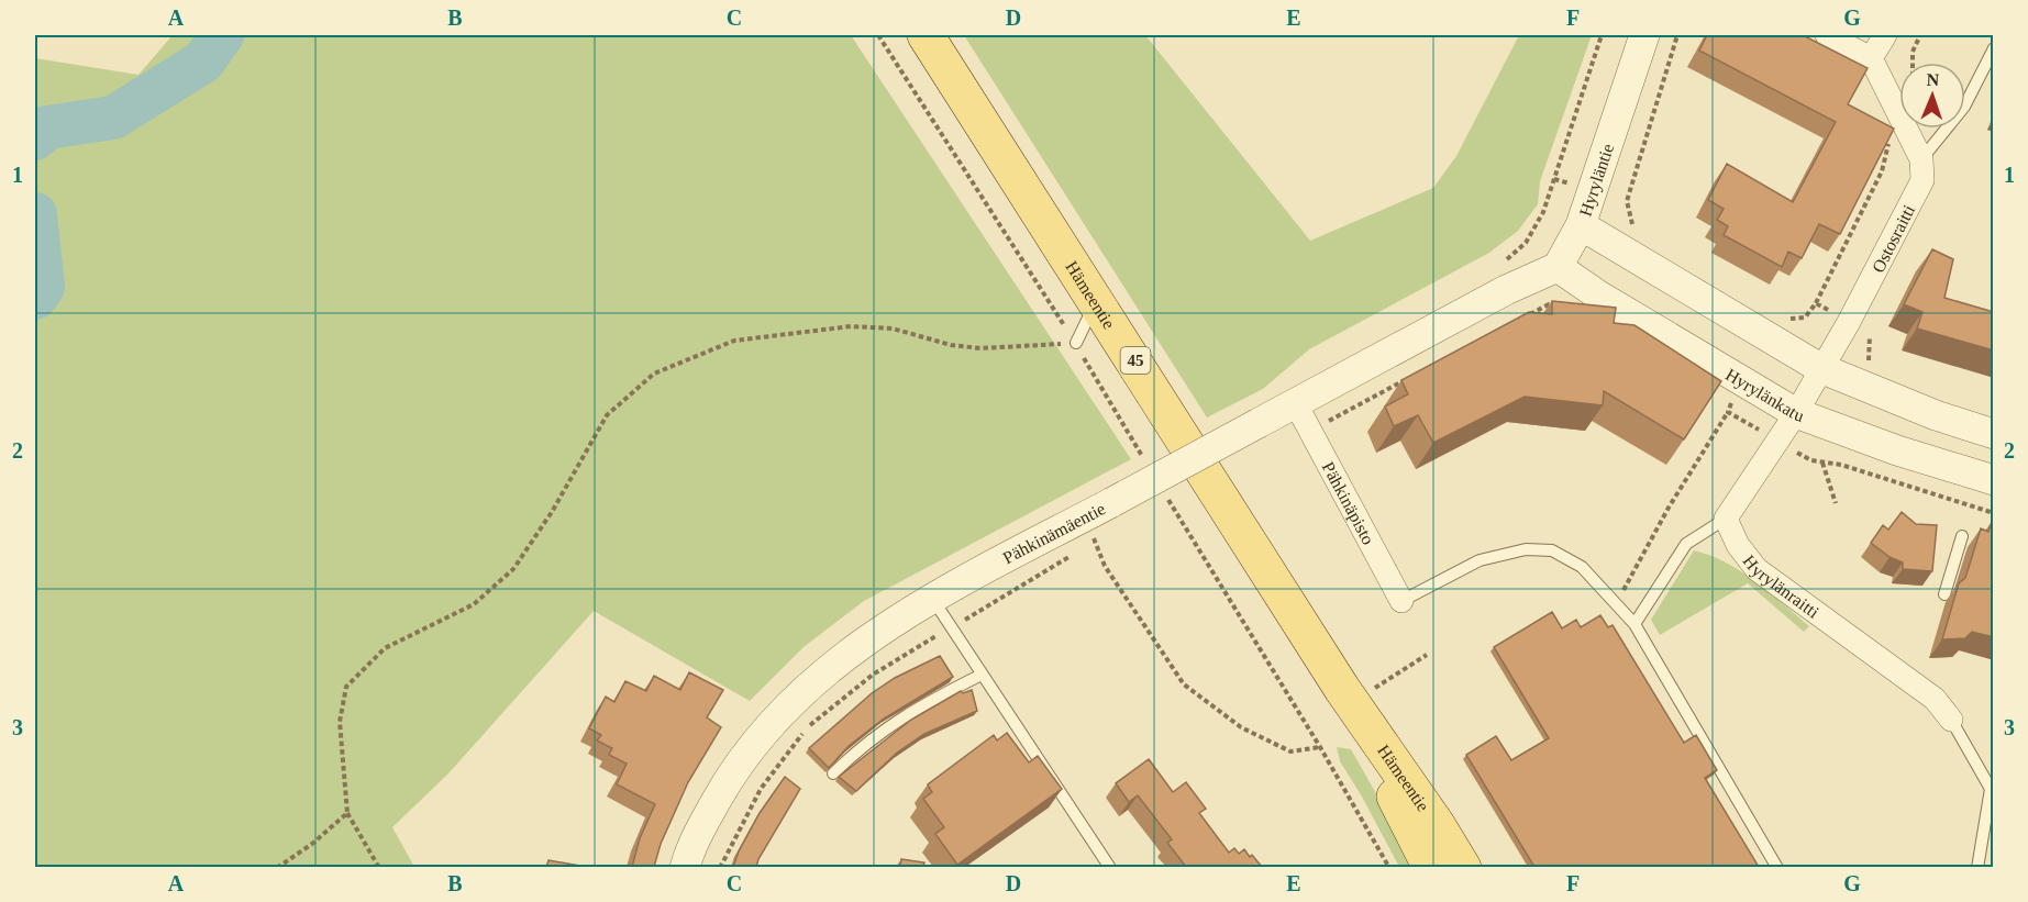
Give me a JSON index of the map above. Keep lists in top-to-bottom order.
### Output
{
  "streets": {
    "main road": ["Hämeentie", "45"],
    "street": [
      "Hyryläntie",
      "Ostosraitti",
      "Hyrylänkatu",
      "Pähkinäpisto",
      "Pähkinämäentie",
      "Hyrylänraitti"
    ]
  },
  "crossings": [
    ["Hyryläntie", "Hyrylänkatu"],
    ["Ostosraitti", "Hyrylänkatu"],
    ["Pähkinäpisto", "Pähkinämäentie"]
  ],
  "north": "top",
  "grid": {
    "columns": [
      "A",
      "B",
      "C",
      "D",
      "E",
      "F",
      "G"
    ],
    "rows": ["1", "2", "3"]
  }
}
